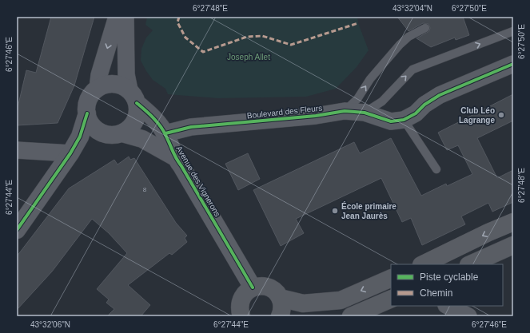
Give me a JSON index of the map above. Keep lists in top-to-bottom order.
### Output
{
  "streets": {
    "street": ["Boulevard des Fleurs", "Avenue des Vignerons"]
  },
  "crossings": [
    ["Boulevard des Fleurs", "Avenue des Vignerons"]
  ],
  "parks": ["Joseph Allet"],
  "places": ["Club Léo Lagrange", "École primaire Jean Jaurès"],
  "house_numbers": ["8"],
  "legend": ["Piste cyclable", "Chemin"],
  "coordinates": [
    "6°27'48\"E",
    "43°32'04\"N",
    "6°27'50\"E",
    "6°27'46\"E",
    "6°27'44\"E",
    "43°32'06\"N"
  ]
}
